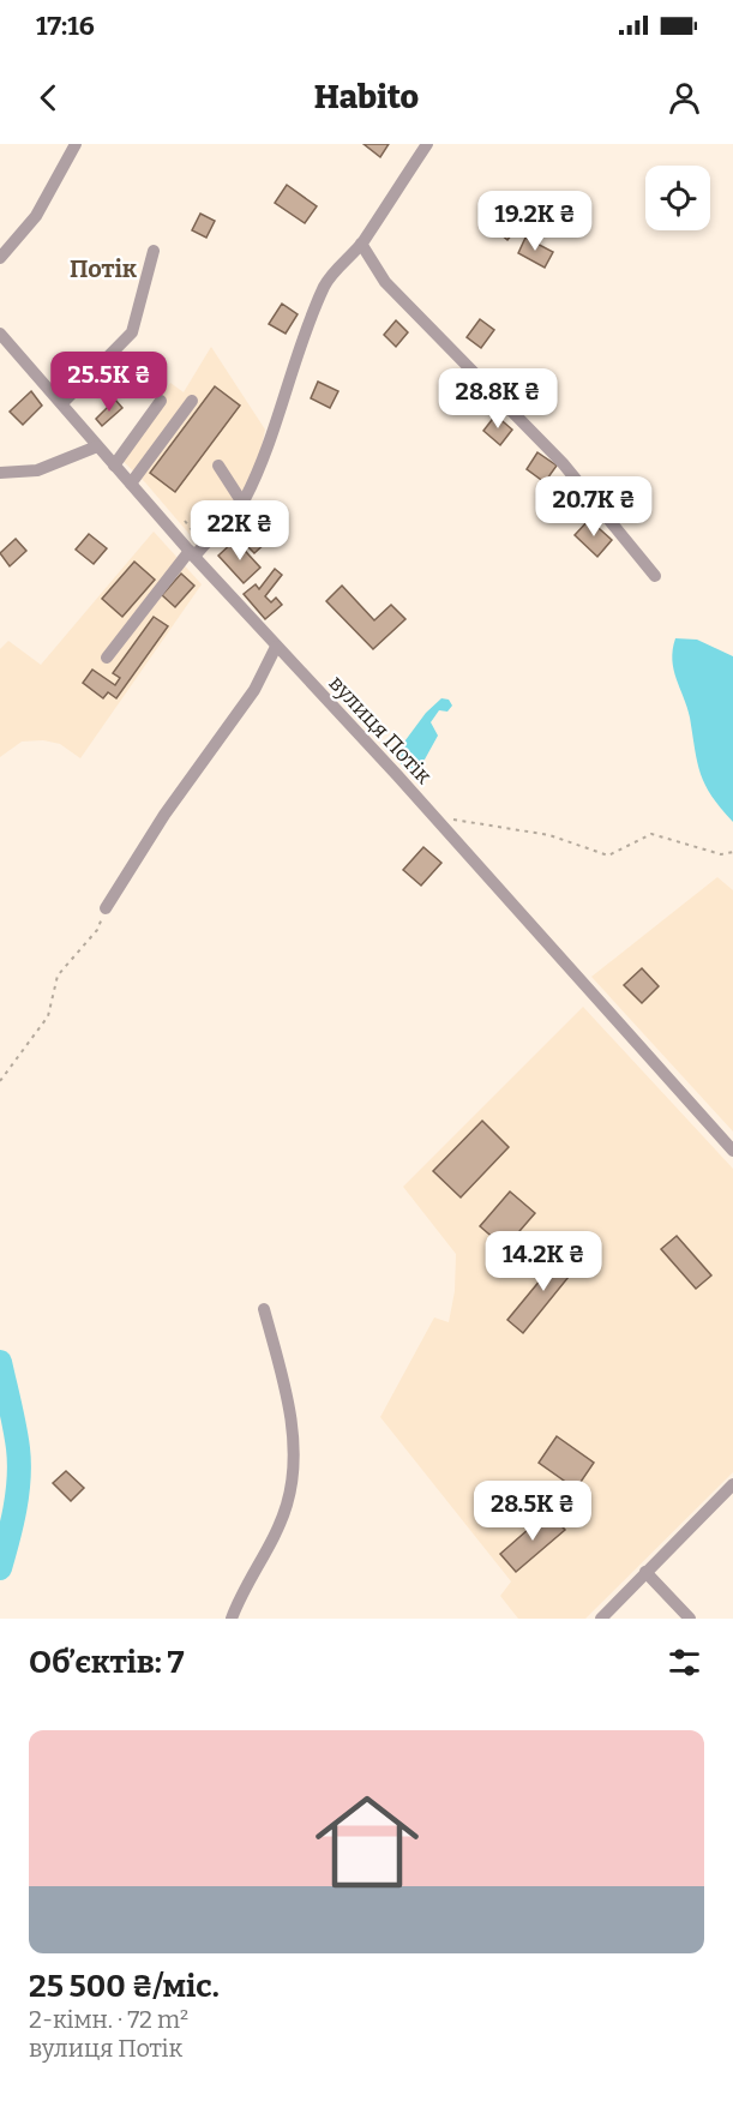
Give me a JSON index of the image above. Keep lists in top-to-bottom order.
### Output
{
  "streets": {
    "street": ["вулиця Потік"]
  },
  "districts": ["Потік"],
  "page": {
    "status": "17:16",
    "header": "Habito",
    "price": [
      "19.2K ₴",
      "25.5K ₴",
      "28.8K ₴",
      "20.7K ₴",
      "22K ₴",
      "14.2K ₴",
      "28.5K ₴"
    ],
    "heading": "Об’єктів: 7",
    "list": [
      {
        "name": "25 500 ₴/міс.",
        "note": "2-кімн. · 72 m² · вулиця Потік"
      }
    ]
  }
}
